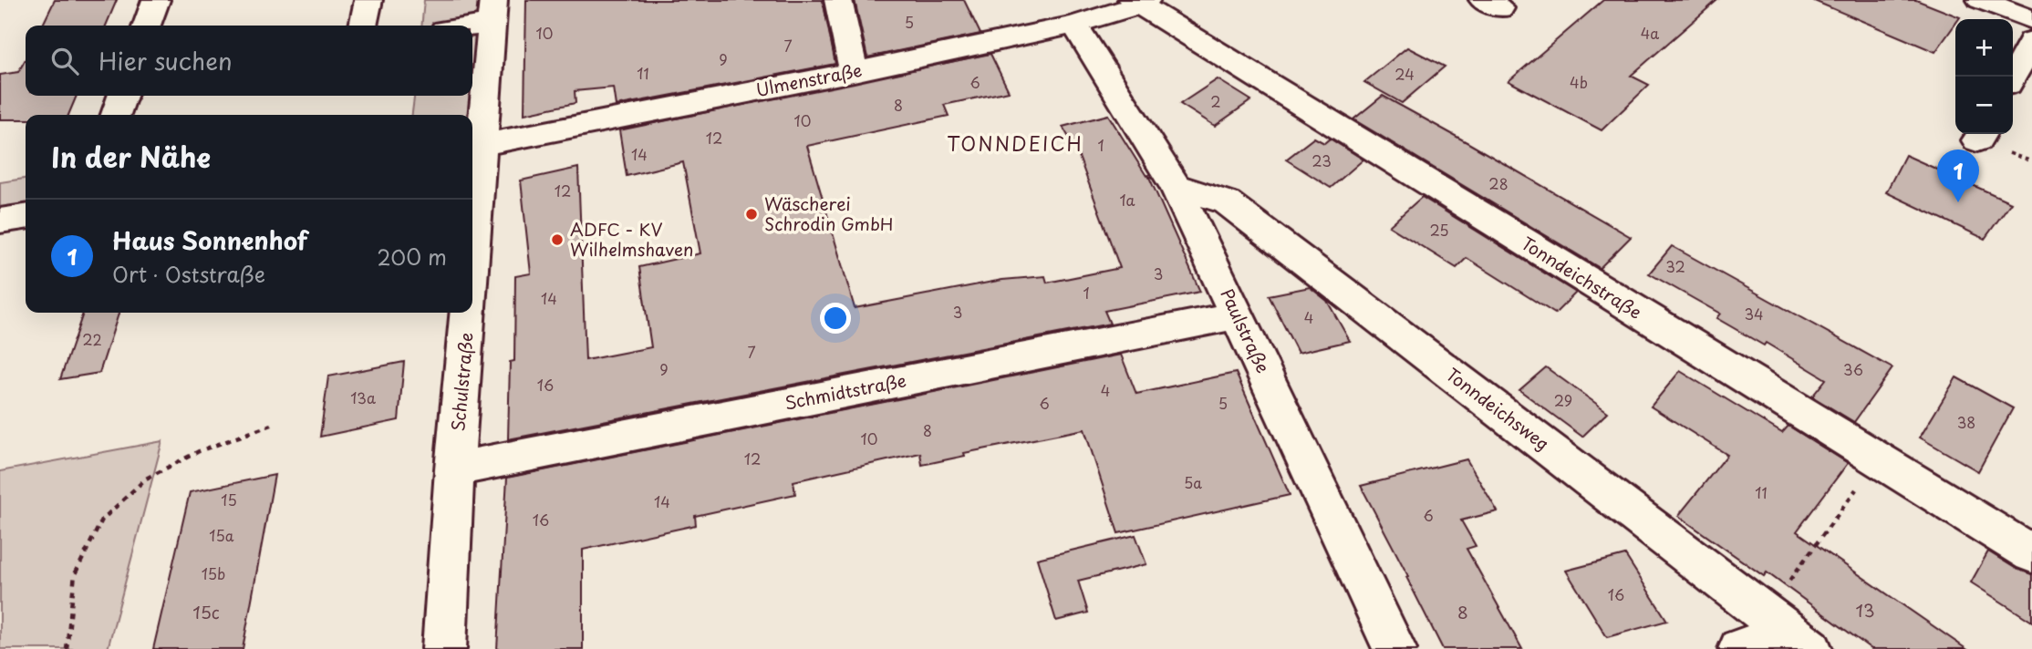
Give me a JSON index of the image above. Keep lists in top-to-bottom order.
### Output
{
  "streets": {
    "street": [
      "Ulmenstraße",
      "Tonndeichstraße",
      "Paulstraße",
      "Schulstraße",
      "Schmidtstraße",
      "Tonndeichsweg"
    ]
  },
  "crossings": [
    ["Ulmenstraße", "Tonndeichstraße"],
    ["Ulmenstraße", "Paulstraße"],
    ["Ulmenstraße", "Schulstraße"],
    ["Paulstraße", "Schmidtstraße"],
    ["Paulstraße", "Tonndeichsweg"],
    ["Schulstraße", "Schmidtstraße"]
  ],
  "districts": ["TONNDEICH"],
  "places": ["Wäscherei Schrodin GmbH", "ADFC - KV Wilhelmshaven"],
  "house_numbers": [
    "5",
    "10",
    "4a",
    "7",
    "9",
    "11",
    "24",
    "6",
    "4b",
    "2",
    "8",
    "10",
    "12",
    "1",
    "14",
    "23",
    "28",
    "12",
    "1a",
    "25",
    "32",
    "3",
    "1",
    "14",
    "3",
    "34",
    "4",
    "22",
    "7",
    "9",
    "36",
    "16",
    "4",
    "13a",
    "29",
    "6",
    "5",
    "38",
    "8",
    "10",
    "12",
    "5a",
    "11",
    "15",
    "14",
    "6",
    "16",
    "15a",
    "15b",
    "16",
    "13",
    "15c",
    "8"
  ],
  "page": {
    "map_buttons": ["+", "−"],
    "search": "Hier suchen",
    "heading": "In der Nähe",
    "pins": "1",
    "list": [
      {
        "mark": "1",
        "name": "Haus Sonnenhof",
        "note": "Ort · Oststraße",
        "value": "200 m"
      }
    ]
  }
}
